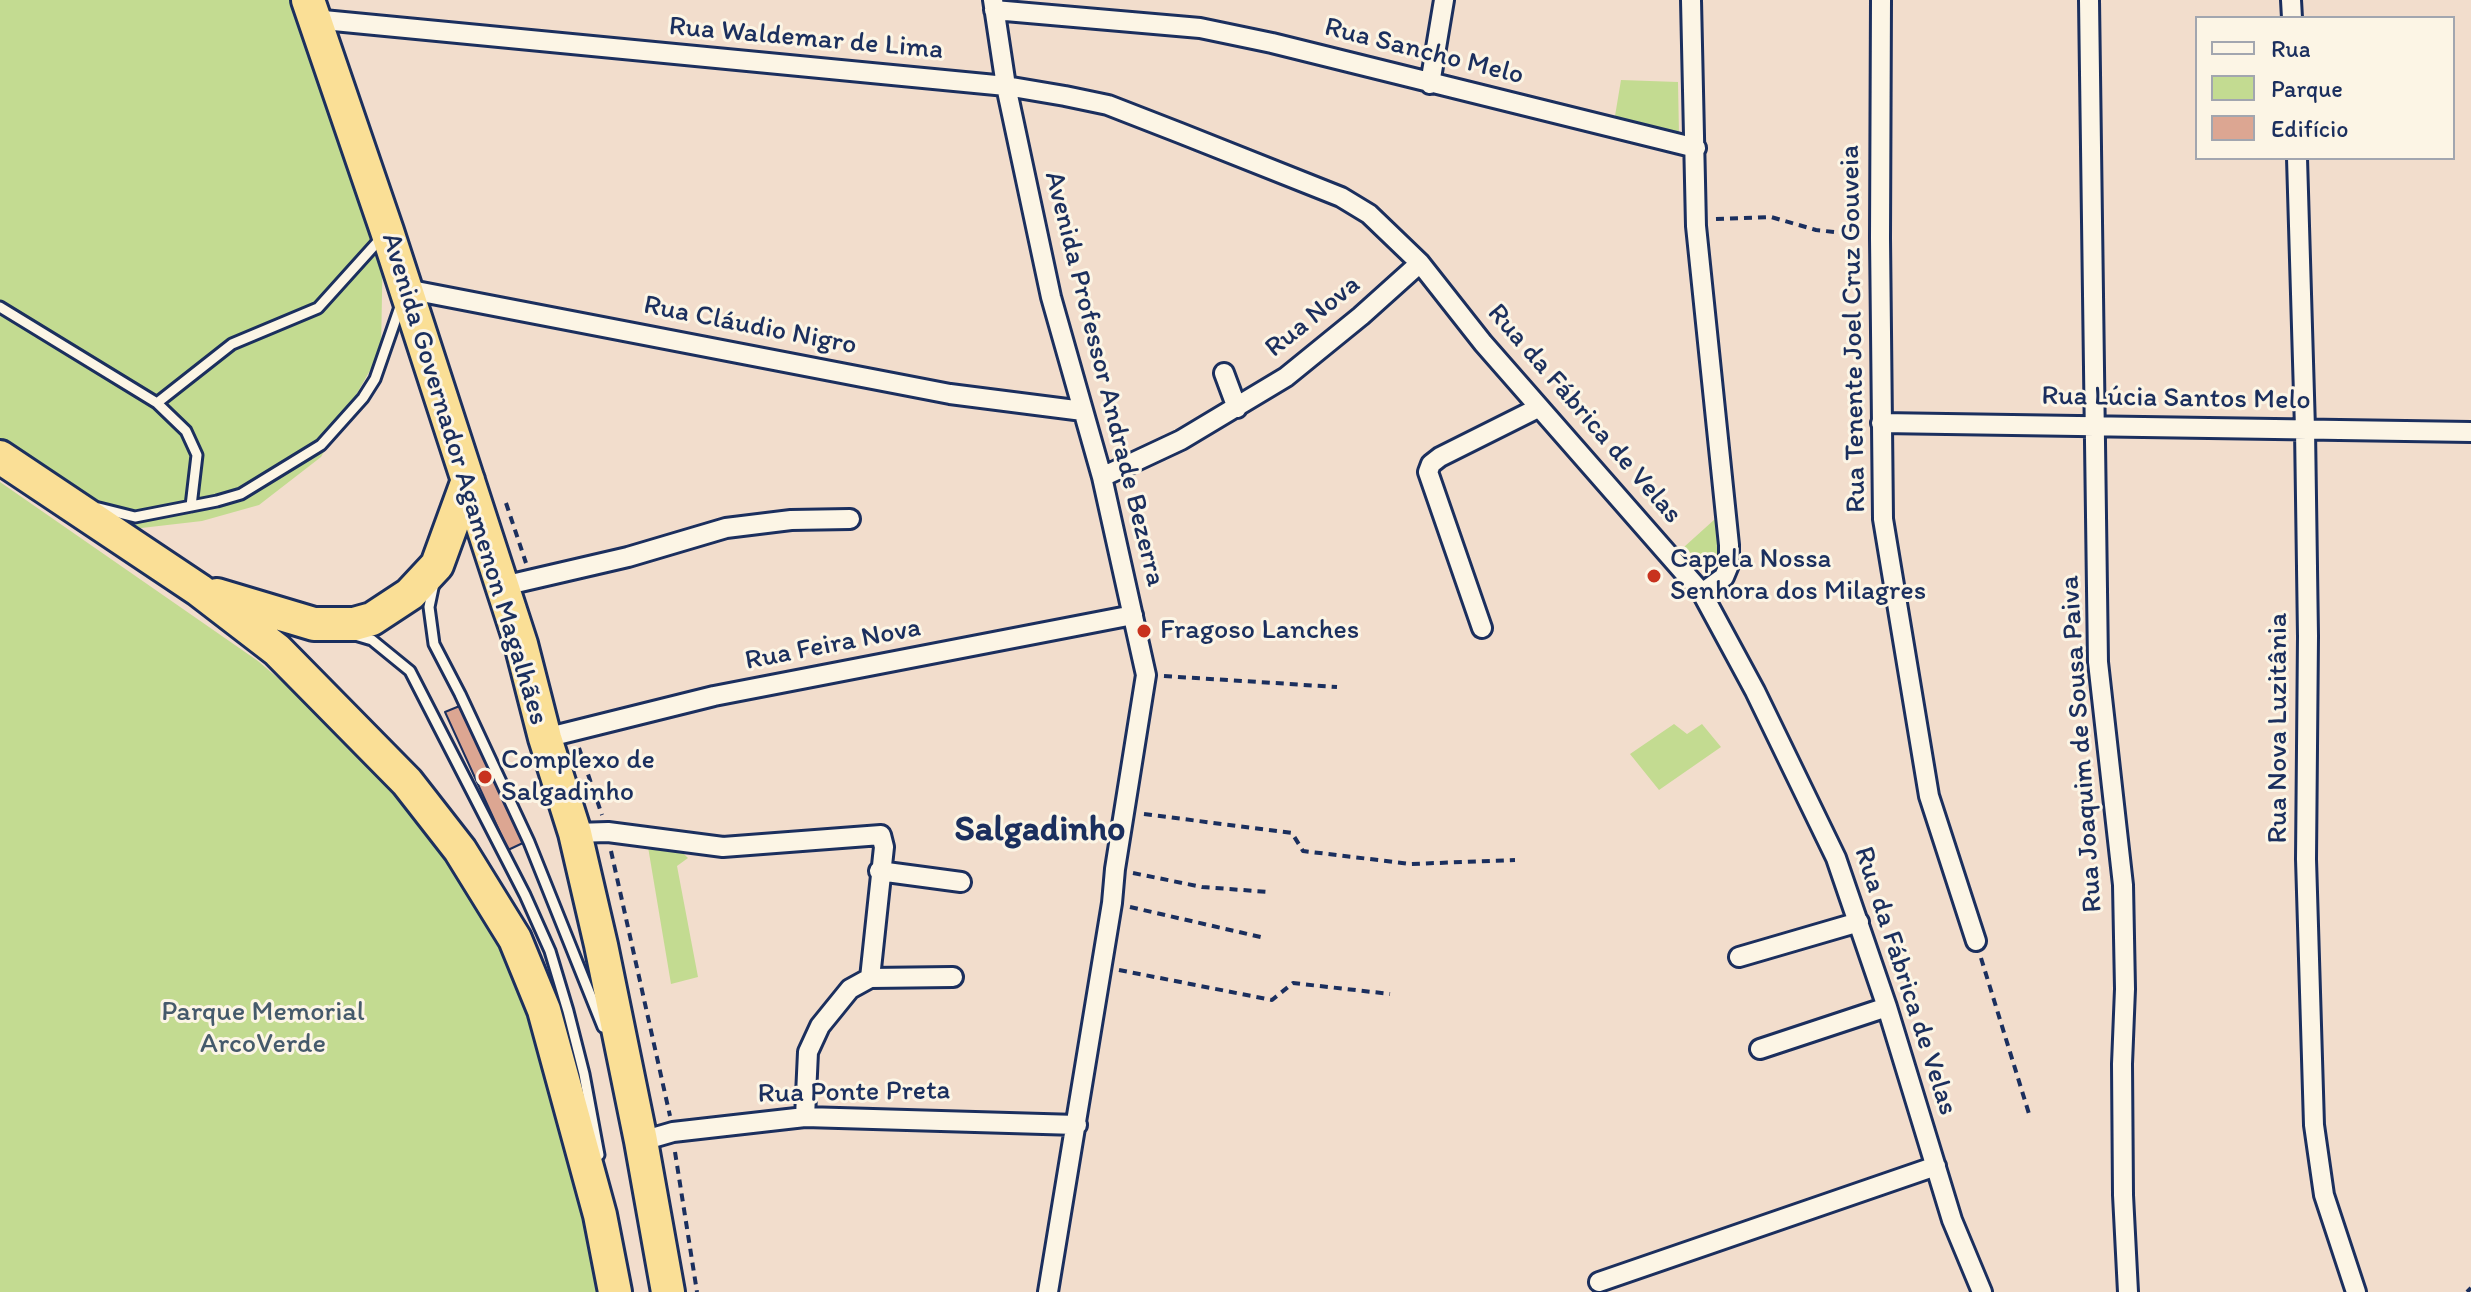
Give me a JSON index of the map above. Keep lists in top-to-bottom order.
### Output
{
  "streets": {
    "highway": ["Avenida Governador Agamenon Magalhães"],
    "street": [
      "Rua Waldemar de Lima",
      "Rua Sancho Melo",
      "Rua Nova",
      "Rua Cláudio Nigro",
      "Rua Tenente Joel Cruz Gouveia",
      "Avenida Professor Andrade Bezerra",
      "Rua Lúcia Santos Melo",
      "Rua da Fábrica de Velas",
      "Rua Feira Nova",
      "Rua Nova Luzitânia",
      "Rua Joaquim de Sousa Paiva",
      "Rua Ponte Preta"
    ]
  },
  "crossings": [
    ["Rua Waldemar de Lima", "Avenida Professor Andrade Bezerra"],
    ["Rua Waldemar de Lima", "Rua da Fábrica de Velas"],
    ["Rua Waldemar de Lima", "Avenida Governador Agamenon Magalhães"],
    ["Rua Sancho Melo", "Avenida Professor Andrade Bezerra"],
    ["Rua Nova", "Avenida Professor Andrade Bezerra"],
    ["Rua Nova", "Rua da Fábrica de Velas"],
    ["Rua Cláudio Nigro", "Avenida Professor Andrade Bezerra"],
    ["Rua Cláudio Nigro", "Avenida Governador Agamenon Magalhães"],
    ["Rua Tenente Joel Cruz Gouveia", "Rua Lúcia Santos Melo"],
    ["Avenida Professor Andrade Bezerra", "Rua da Fábrica de Velas"],
    ["Avenida Professor Andrade Bezerra", "Rua Feira Nova"],
    ["Avenida Professor Andrade Bezerra", "Rua Ponte Preta"],
    ["Rua Lúcia Santos Melo", "Rua Nova Luzitânia"],
    ["Rua Lúcia Santos Melo", "Rua Joaquim de Sousa Paiva"],
    ["Avenida Governador Agamenon Magalhães", "Rua Feira Nova"],
    ["Avenida Governador Agamenon Magalhães", "Rua Ponte Preta"]
  ],
  "districts": ["Salgadinho"],
  "parks": ["Parque Memorial ArcoVerde"],
  "places": ["Capela Nossa Senhora dos Milagres", "Fragoso Lanches", "Complexo de Salgadinho"],
  "legend": ["Rua", "Parque", "Edifício"]
}
